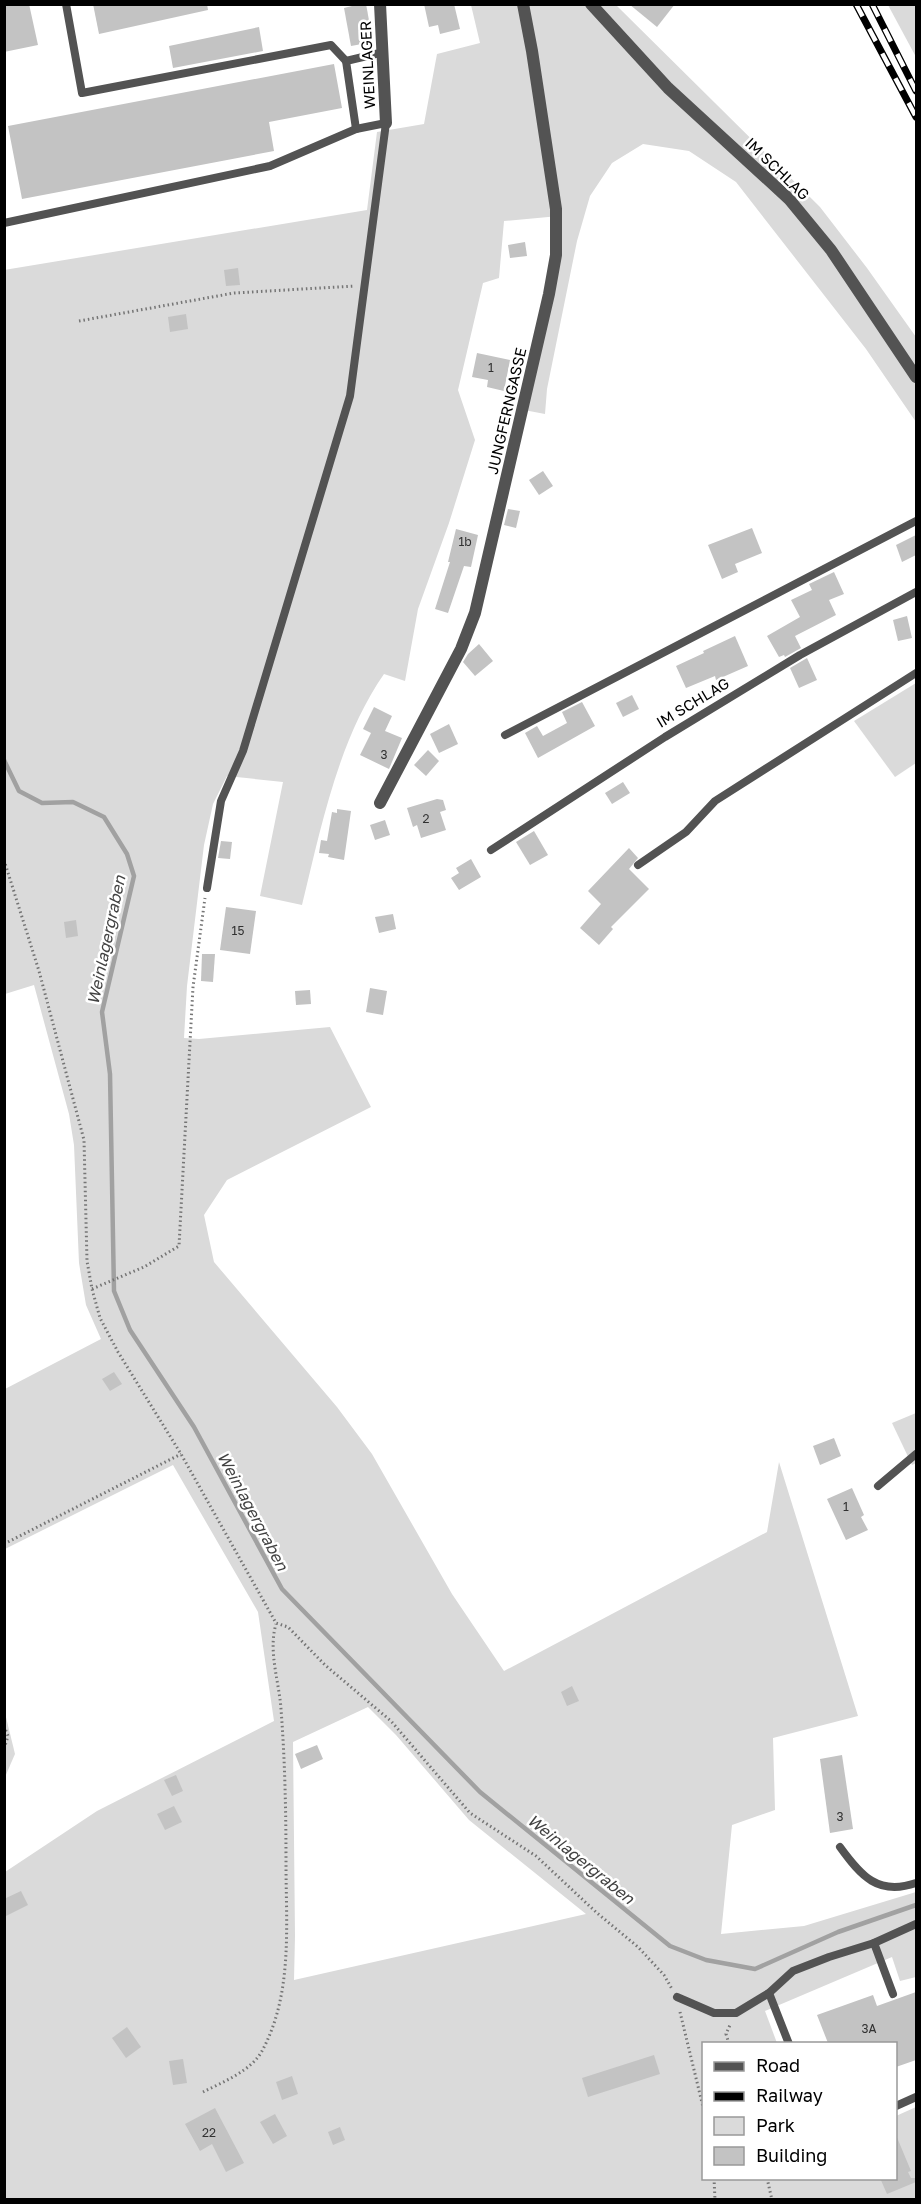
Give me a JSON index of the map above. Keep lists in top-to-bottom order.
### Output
{
  "streets": {
    "street": ["WEINLAGER", "IM SCHLAG", "JUNGFERNGASSE"]
  },
  "water": ["Weinlagergraben"],
  "house_numbers": [
    "1",
    "1b",
    "3",
    "2",
    "15",
    "1",
    "3",
    "3A",
    "22"
  ],
  "legend": [
    "Road",
    "Railway",
    "Park",
    "Building"
  ]
}
